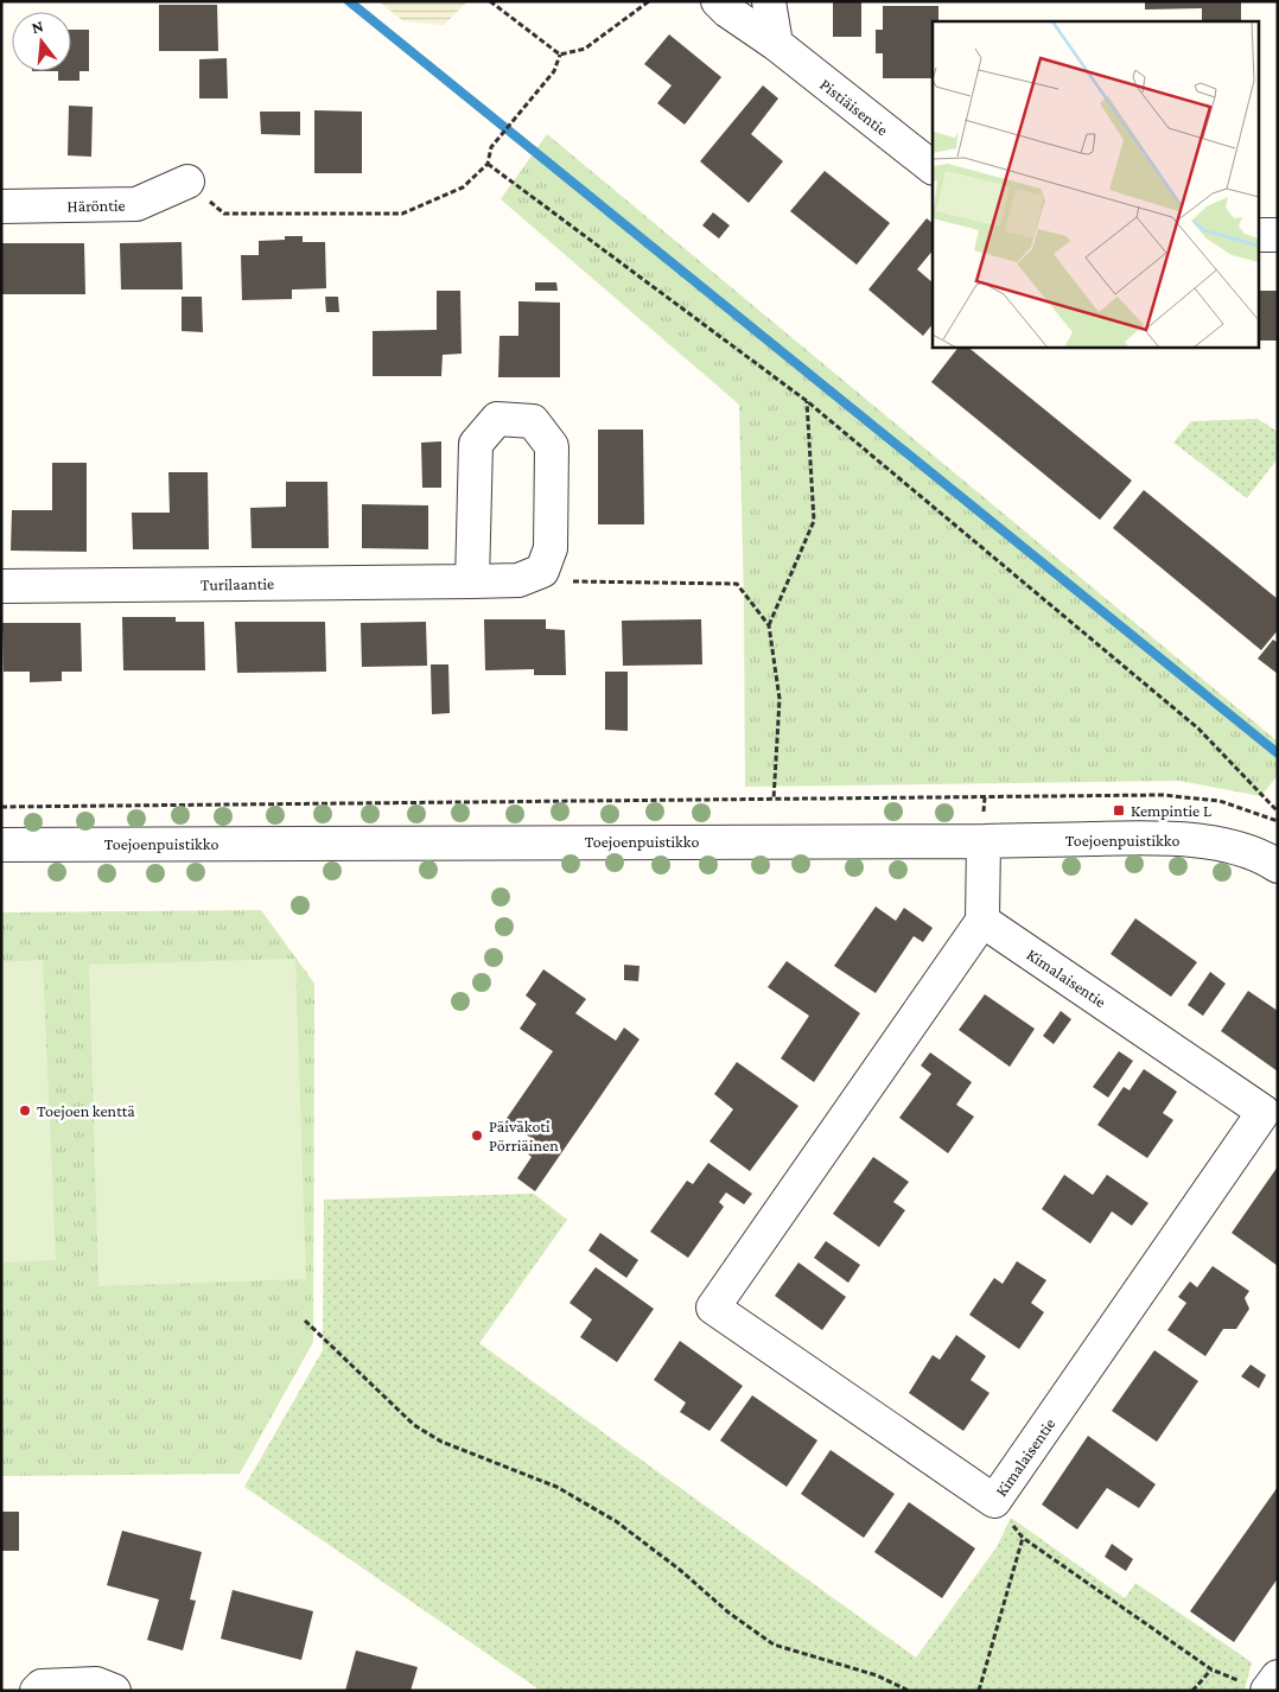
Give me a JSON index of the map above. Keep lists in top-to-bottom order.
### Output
{
  "streets": {
    "street": [
      "Pistiäisentie",
      "Häröntie",
      "Turilaantie",
      "Toejoenpuistikko",
      "Kimalaisentie"
    ]
  },
  "places": {
    "transit": ["Kempintie L"],
    "other": ["Toejoen kenttä", "Päiväkoti Pörriäinen"]
  },
  "north": "top"
}
